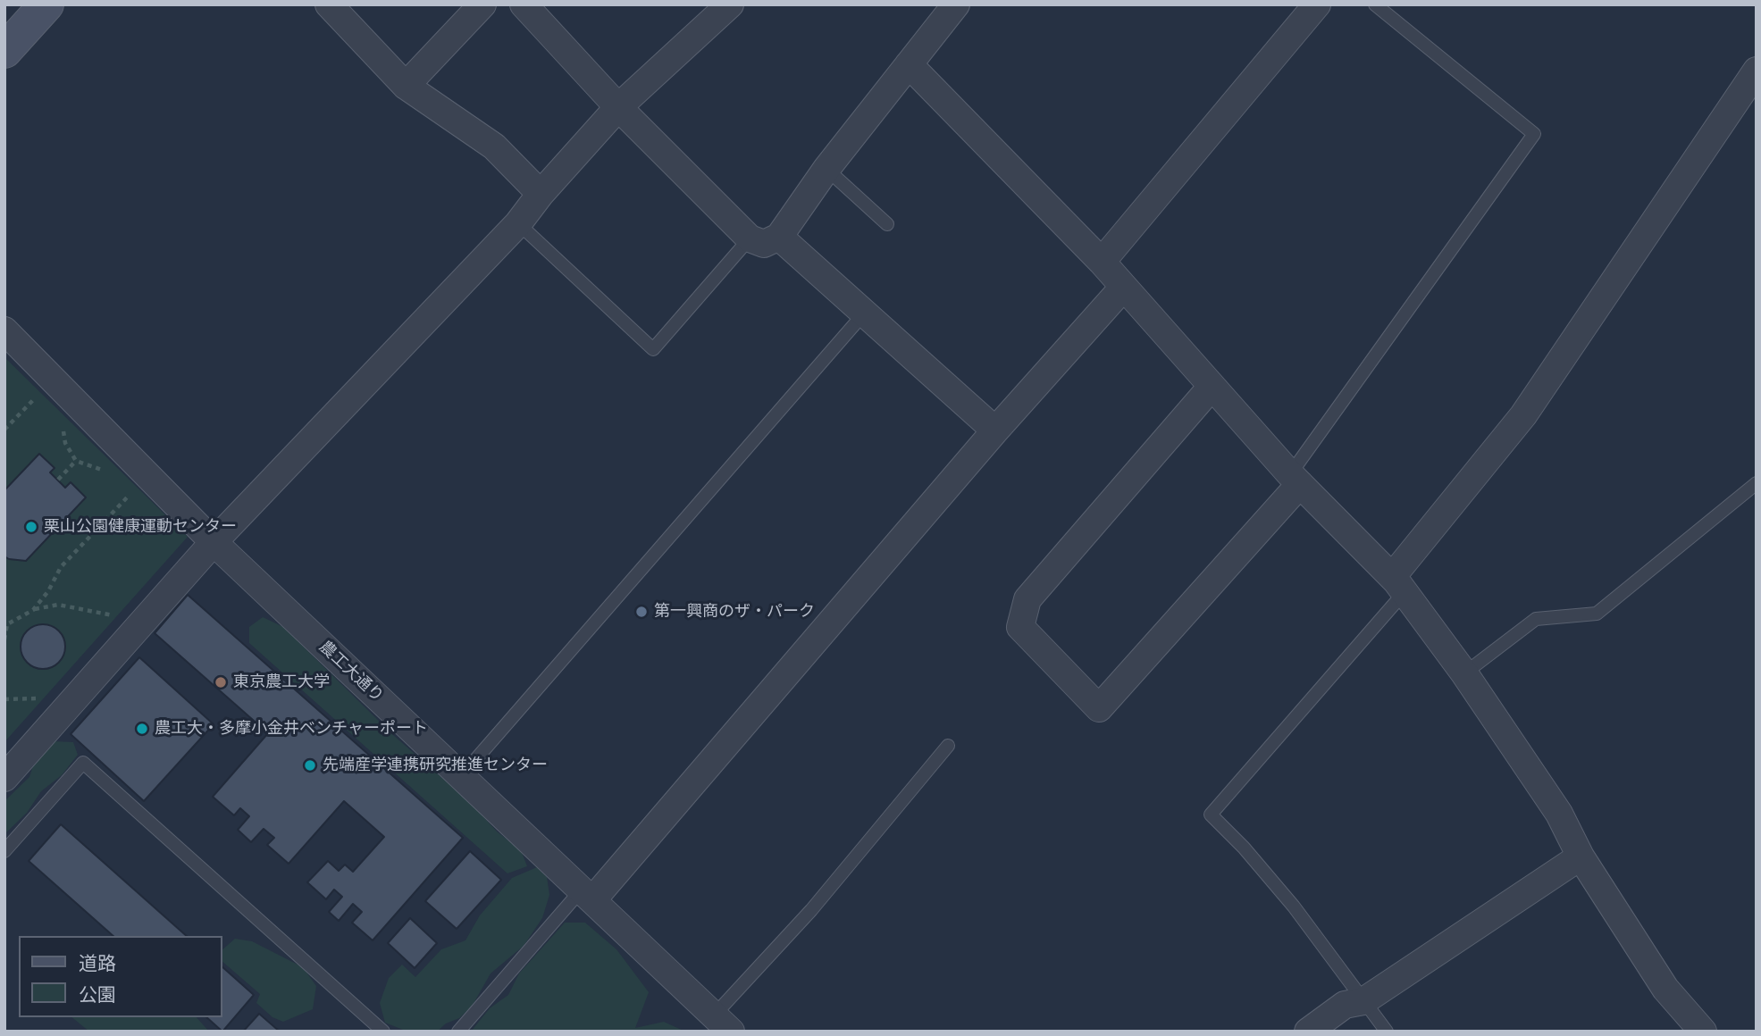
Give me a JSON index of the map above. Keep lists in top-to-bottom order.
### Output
{
  "streets": {
    "street": ["農工大通り"]
  },
  "places": [
    "栗山公園健康運動センター",
    "第一興商のザ・パーク",
    "東京農工大学",
    "農工大・多摩小金井ベンチャーポート",
    "先端産学連携研究推進センター"
  ],
  "legend": ["道路", "公園"]
}
